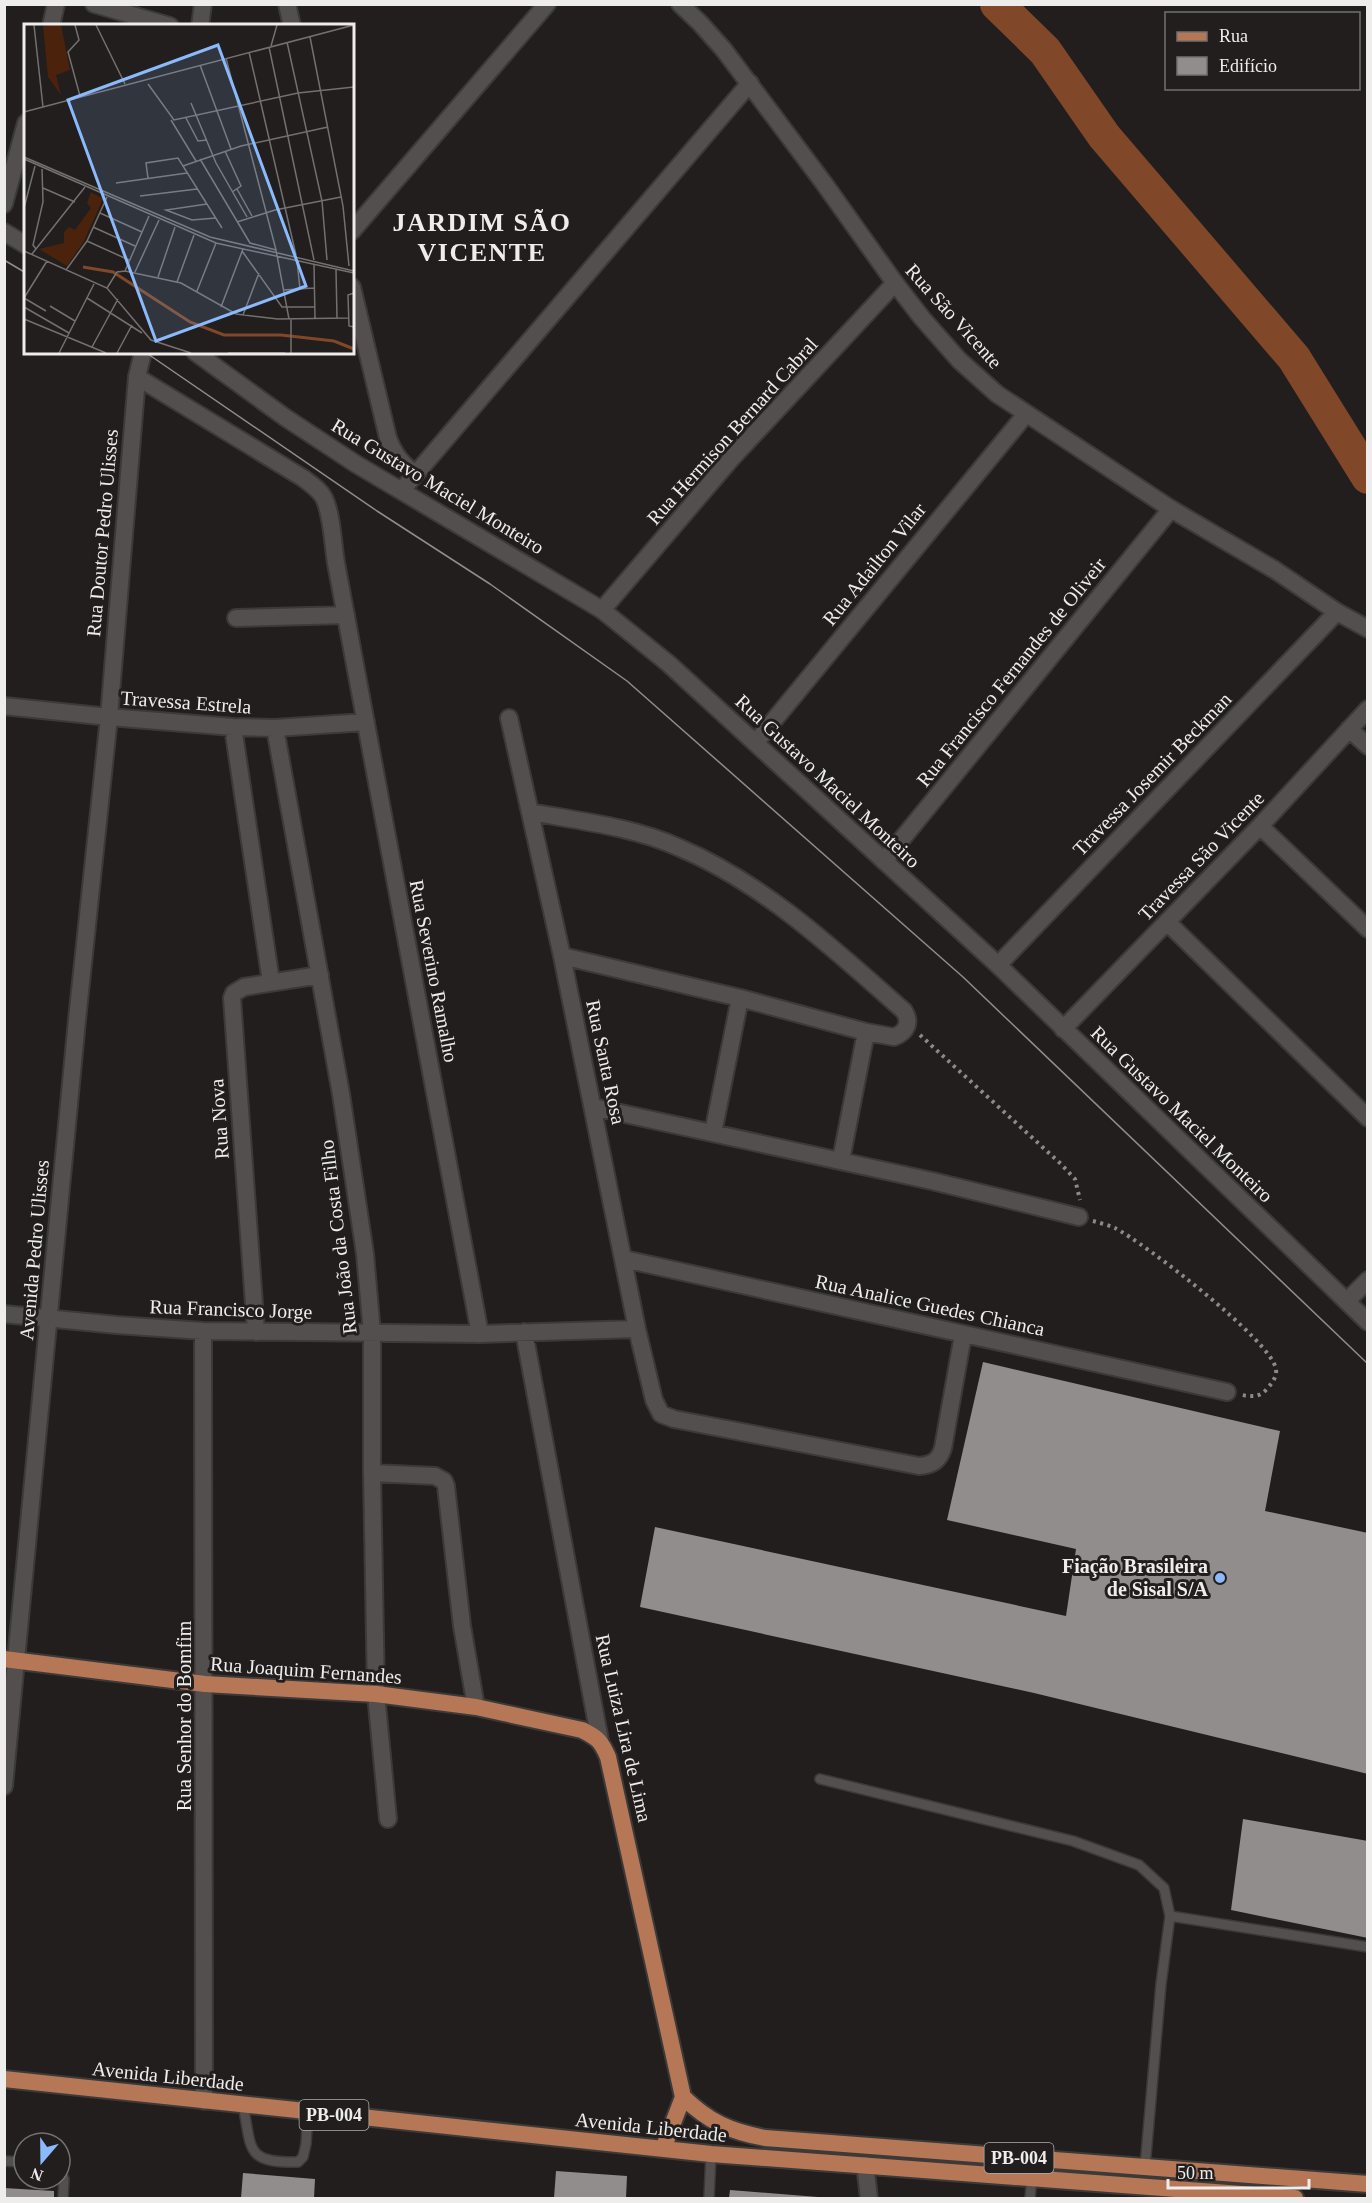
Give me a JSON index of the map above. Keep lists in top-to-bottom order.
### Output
{
  "streets": {
    "main road": [
      "Rua Joaquim Fernandes",
      "Rua Luiza Lira de Lima",
      "Avenida Liberdade",
      "PB-004"
    ],
    "street": [
      "Rua São Vicente",
      "Rua Hermison Bernard Cabral",
      "Rua Gustavo Maciel Monteiro",
      "Rua Doutor Pedro Ulisses",
      "Rua Adailton Vilar",
      "Rua Francisco Fernandes de Oliveir",
      "Travessa Estrela",
      "Travessa Josemir Beckman",
      "Travessa São Vicente",
      "Rua Severino Ramalho",
      "Rua Santa Rosa",
      "Rua Nova",
      "Rua João da Costa Filho",
      "Avenida Pedro Ulisses",
      "Rua Analice Guedes Chianca",
      "Rua Francisco Jorge",
      "Rua Senhor do Bomfim"
    ]
  },
  "crossings": [
    ["Rua São Vicente", "Rua Hermison Bernard Cabral"],
    ["Rua São Vicente", "Rua Adailton Vilar"],
    ["Rua São Vicente", "Rua Francisco Fernandes de Oliveir"],
    ["Rua São Vicente", "Travessa Josemir Beckman"],
    ["Rua Hermison Bernard Cabral", "Rua Gustavo Maciel Monteiro"],
    ["Rua Gustavo Maciel Monteiro", "Rua Adailton Vilar"],
    ["Rua Gustavo Maciel Monteiro", "Rua Francisco Fernandes de Oliveir"],
    ["Rua Gustavo Maciel Monteiro", "Travessa Josemir Beckman"],
    ["Rua Gustavo Maciel Monteiro", "Travessa São Vicente"],
    ["Rua Doutor Pedro Ulisses", "Travessa Estrela"],
    ["Rua Doutor Pedro Ulisses", "Rua Severino Ramalho"],
    ["Rua Doutor Pedro Ulisses", "Avenida Pedro Ulisses"],
    ["Travessa Estrela", "Rua Severino Ramalho"],
    ["Travessa Estrela", "Rua João da Costa Filho"],
    ["Travessa Estrela", "Avenida Pedro Ulisses"],
    ["Rua Severino Ramalho", "Rua Francisco Jorge"],
    ["Rua Santa Rosa", "Rua Analice Guedes Chianca"],
    ["Rua Santa Rosa", "Rua Francisco Jorge"],
    ["Rua Nova", "Rua João da Costa Filho"],
    ["Rua Nova", "Rua Francisco Jorge"],
    ["Rua João da Costa Filho", "Rua Francisco Jorge"],
    ["Rua João da Costa Filho", "Rua Joaquim Fernandes"],
    ["Avenida Pedro Ulisses", "Rua Francisco Jorge"],
    ["Avenida Pedro Ulisses", "Rua Joaquim Fernandes"],
    ["Rua Francisco Jorge", "Rua Senhor do Bomfim"],
    ["Rua Francisco Jorge", "Rua Luiza Lira de Lima"],
    ["Rua Joaquim Fernandes", "Rua Senhor do Bomfim"],
    ["Rua Joaquim Fernandes", "Rua Luiza Lira de Lima"],
    ["Rua Senhor do Bomfim", "Avenida Liberdade"],
    ["Rua Luiza Lira de Lima", "Avenida Liberdade"]
  ],
  "districts": ["JARDIM SÃO VICENTE"],
  "places": ["Fiação Brasileira de Sisal S/A"],
  "legend": ["Rua", "Edifício"],
  "scale_bar": "50 m",
  "north": "bottom"
}
